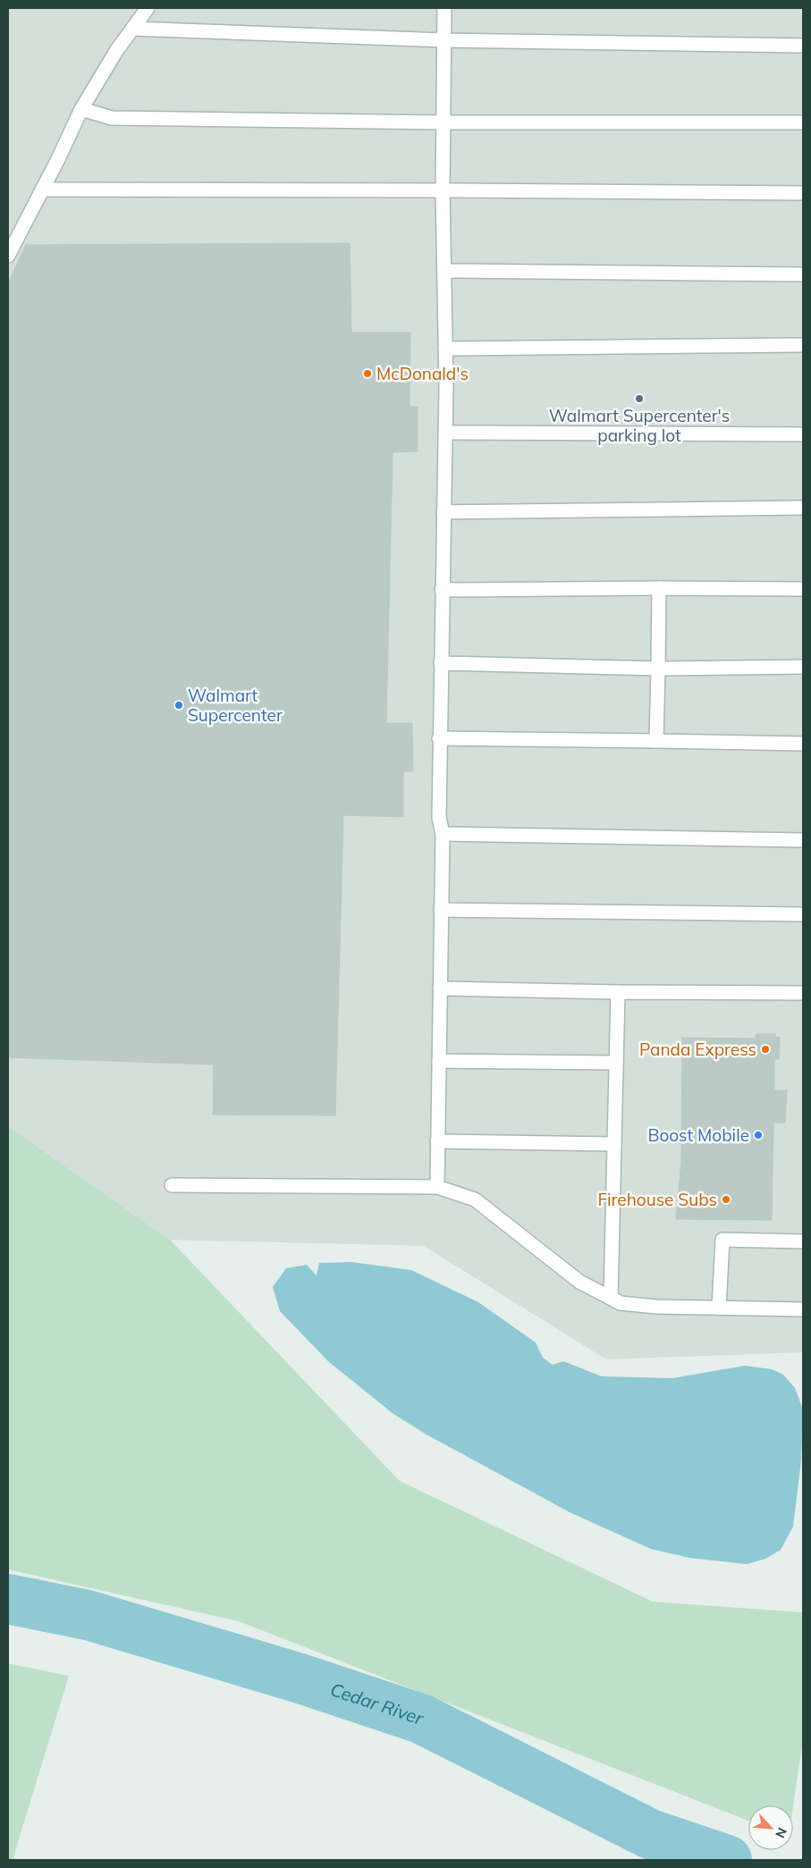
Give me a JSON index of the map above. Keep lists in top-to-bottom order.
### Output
{
  "water": ["Cedar River"],
  "places": [
    "McDonald's",
    "Walmart Supercenter's parking lot",
    "Walmart Supercenter",
    "Panda Express",
    "Boost Mobile",
    "Firehouse Subs"
  ],
  "north": "bottom right"
}
